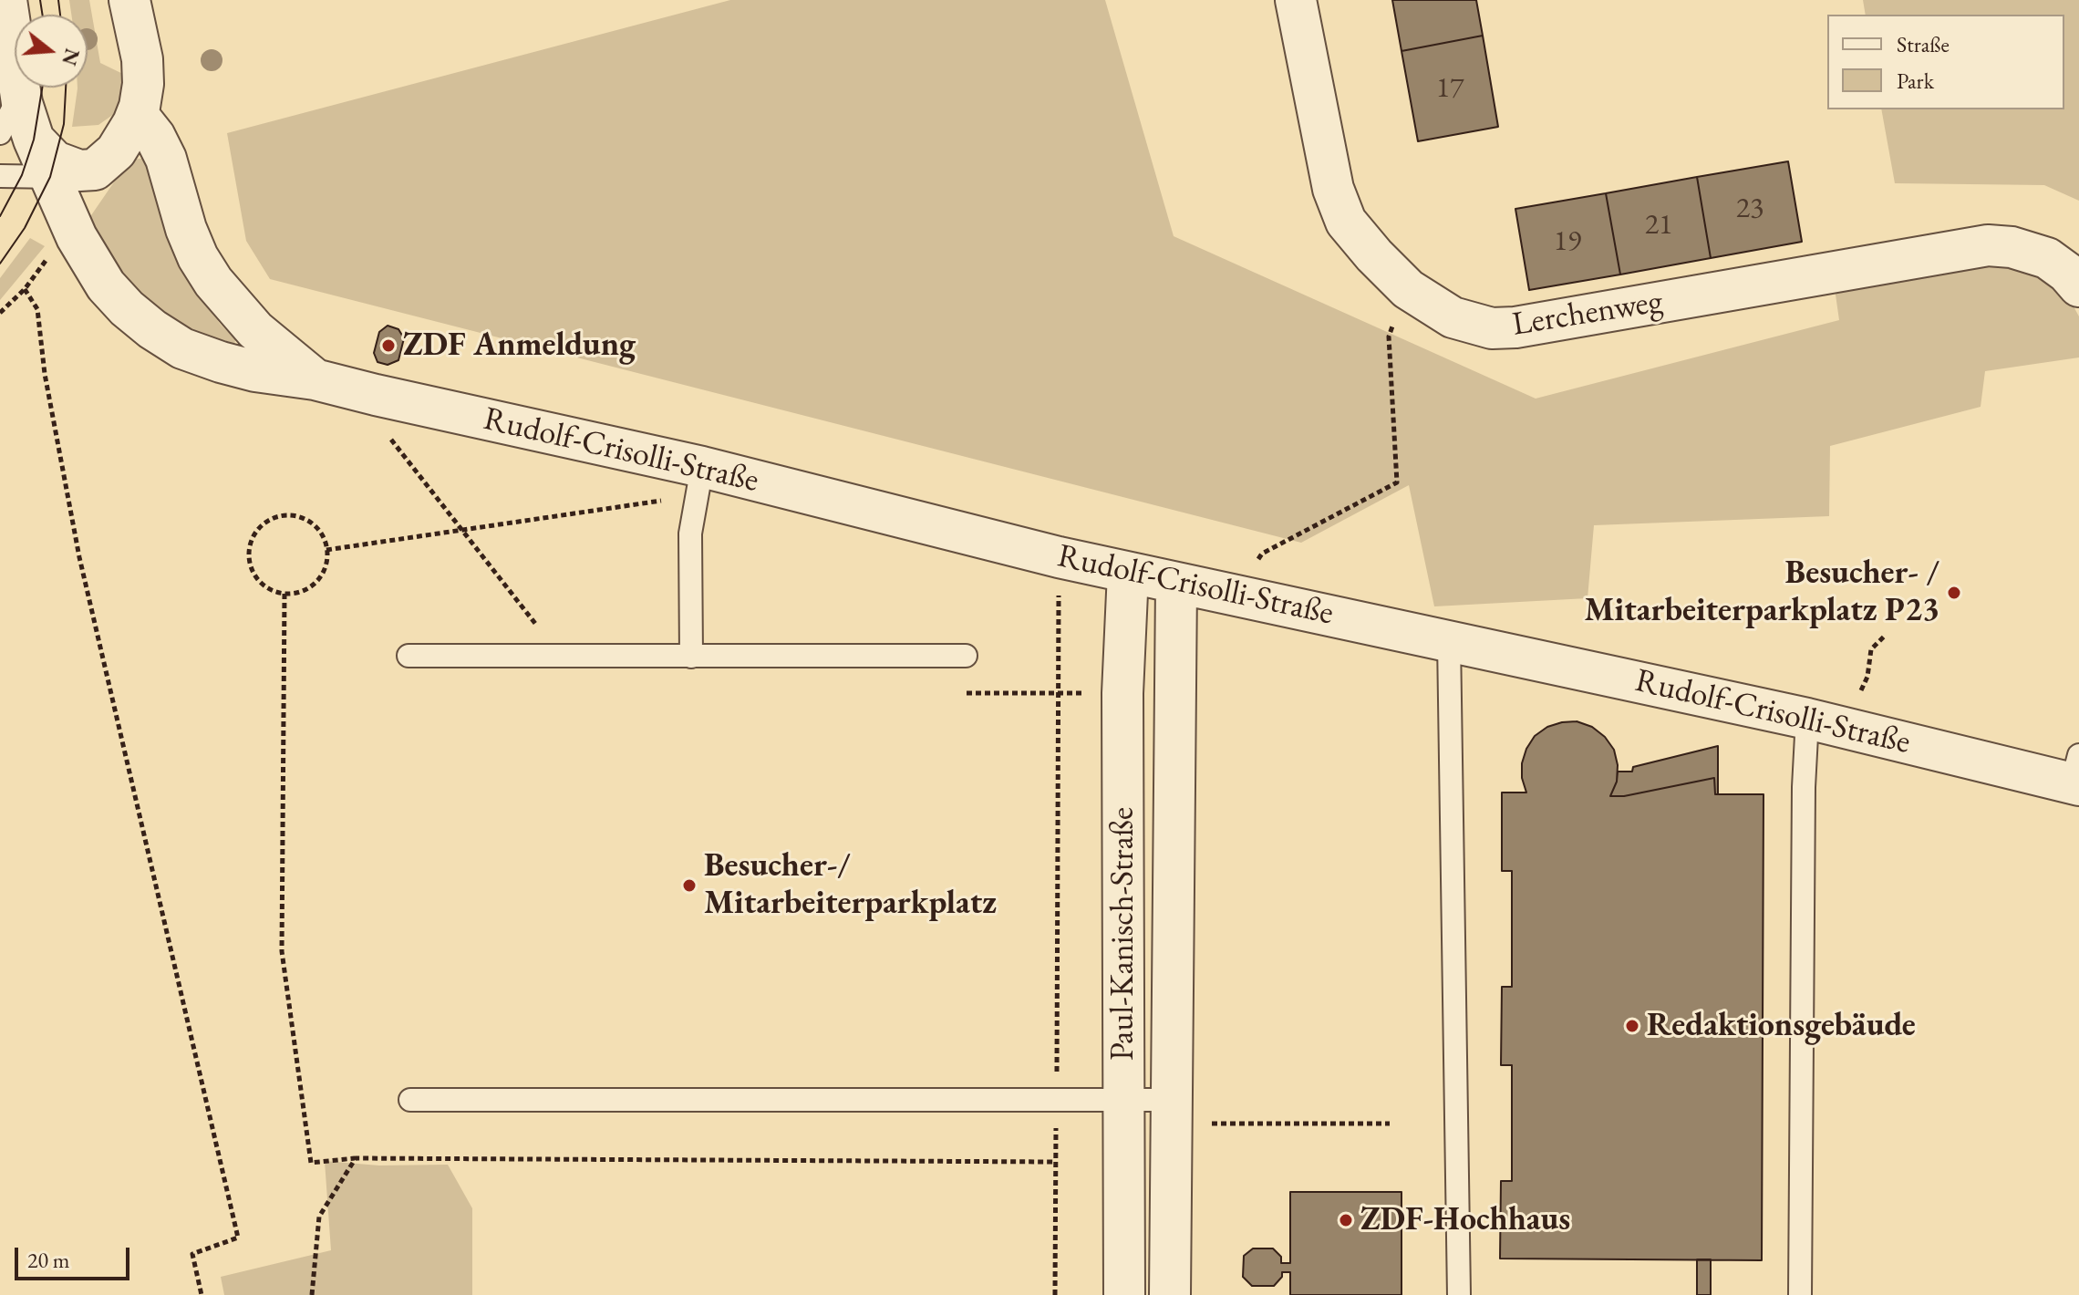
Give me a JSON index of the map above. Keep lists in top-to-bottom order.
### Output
{
  "streets": {
    "street": ["Lerchenweg", "Rudolf-Crisolli-Straße", "Paul-Kanisch-Straße"]
  },
  "crossings": [
    ["Rudolf-Crisolli-Straße", "Paul-Kanisch-Straße"]
  ],
  "places": [
    "ZDF Anmeldung",
    "Besucher- / Mitarbeiterparkplatz P23",
    "Besucher-/ Mitarbeiterparkplatz",
    "Redaktionsgebäude",
    "ZDF-Hochhaus"
  ],
  "house_numbers": [
    "17",
    "23",
    "21",
    "19"
  ],
  "legend": ["Straße", "Park"],
  "scale_bar": "20 m",
  "north": "right"
}
